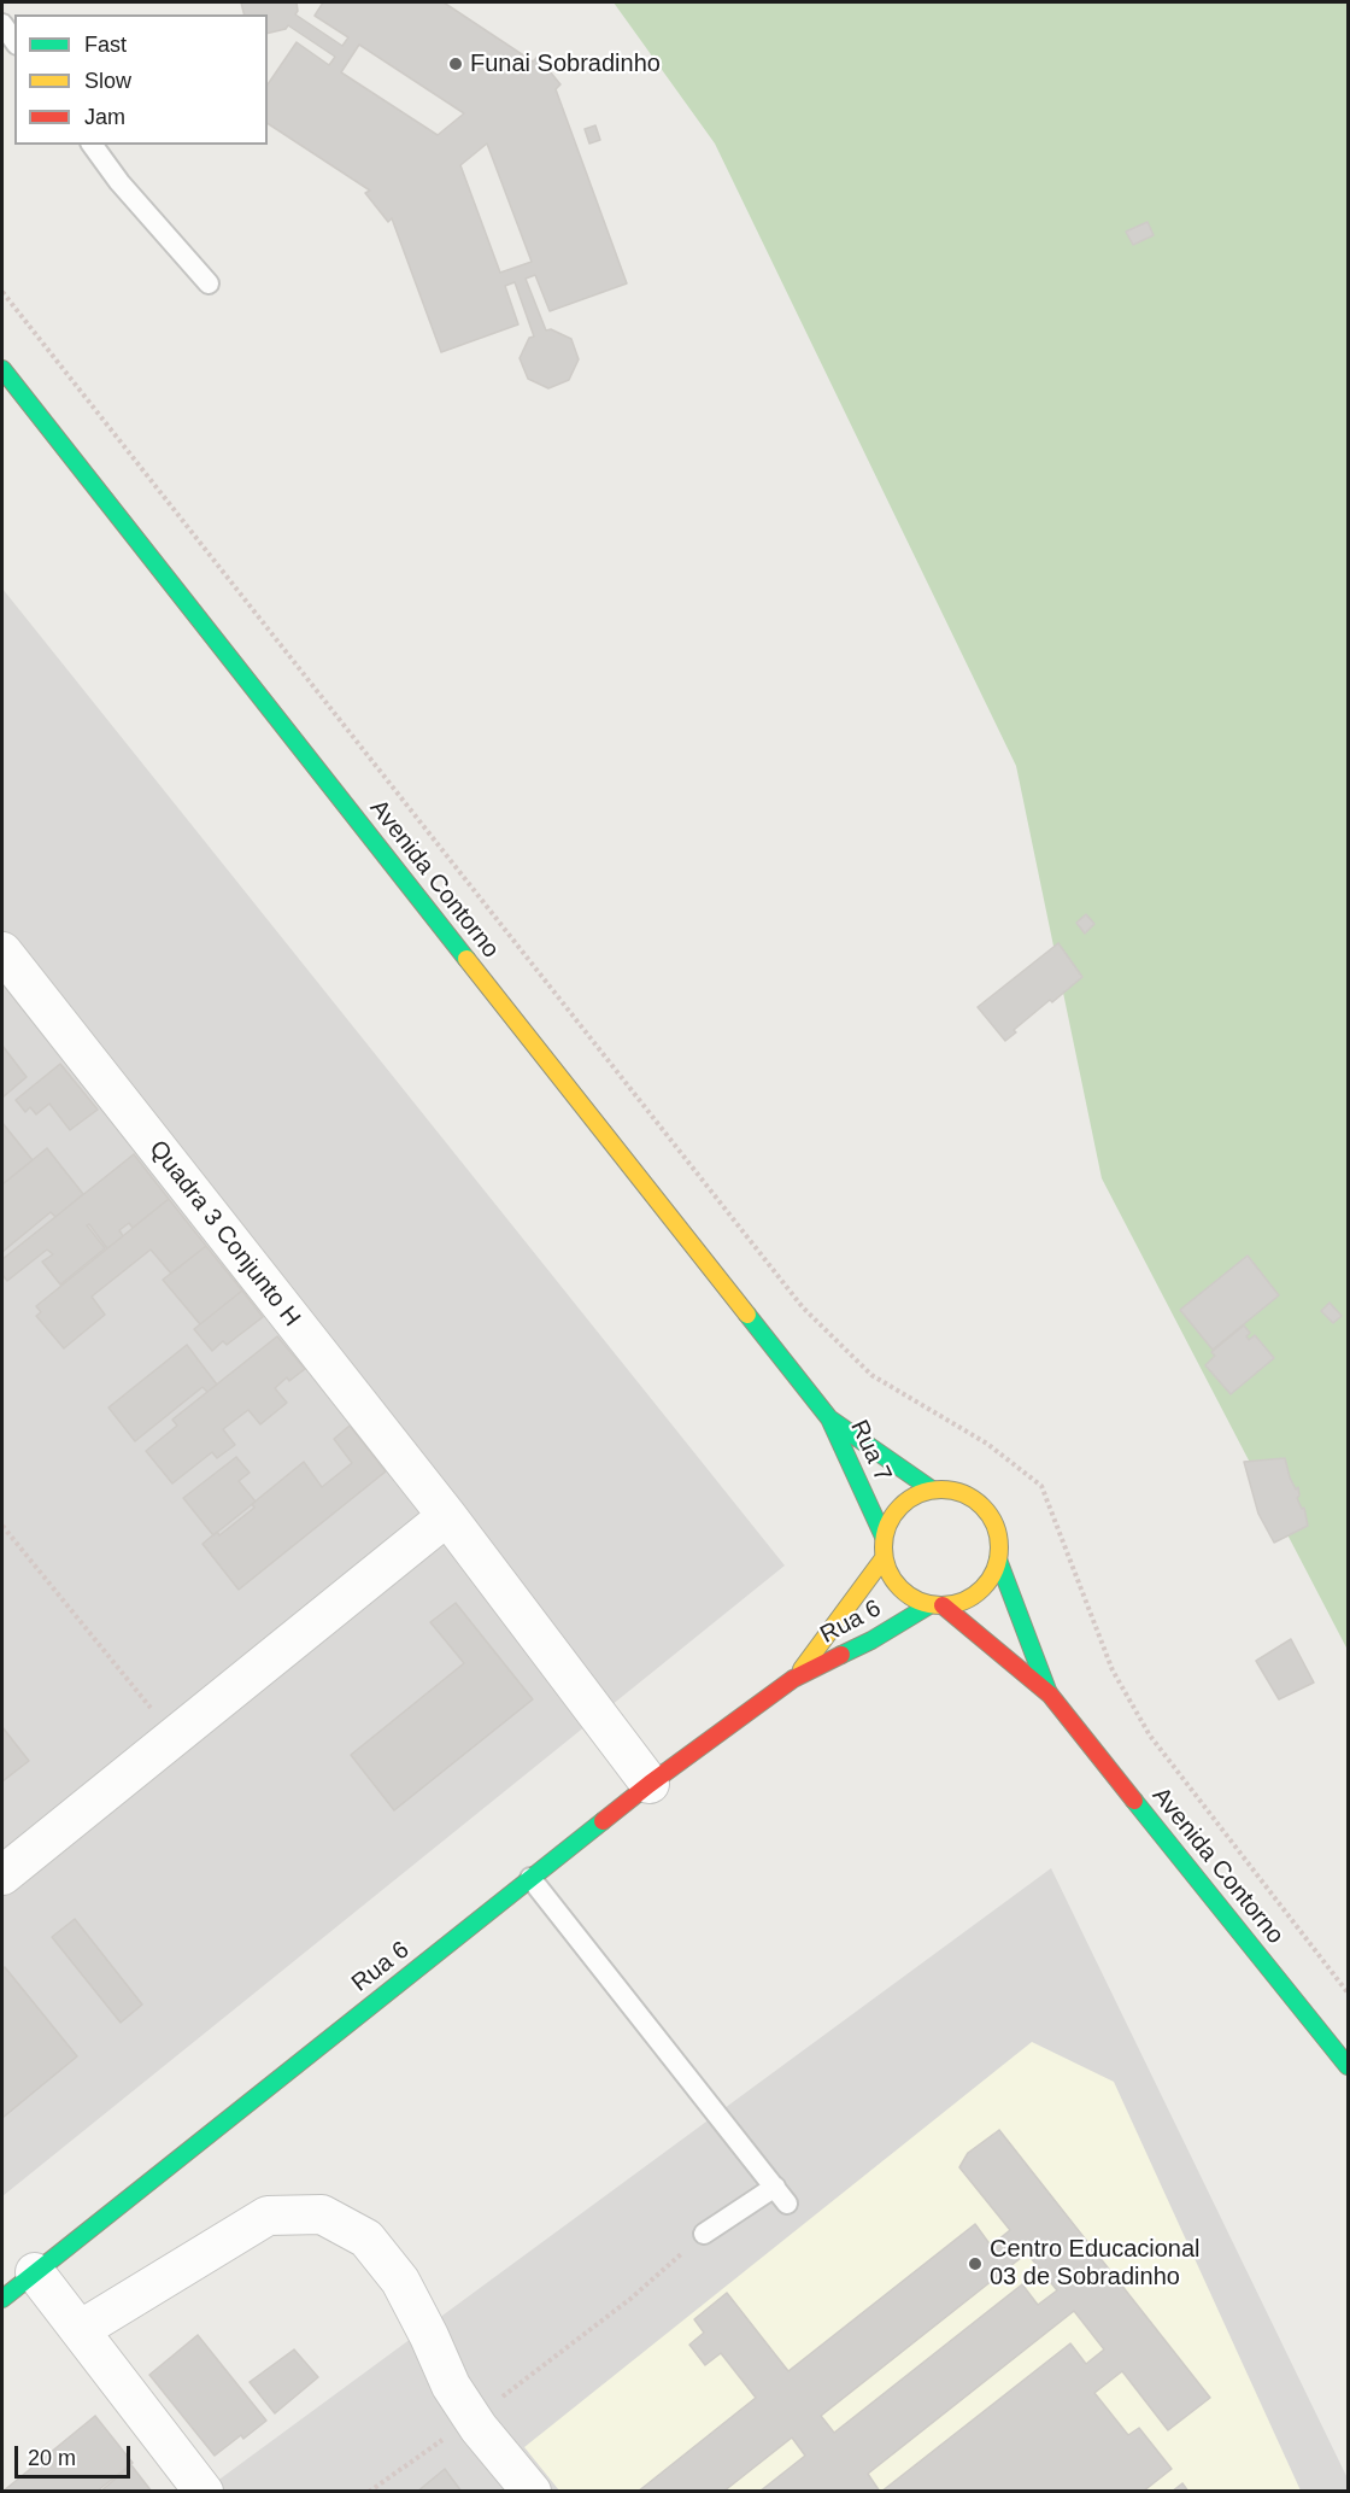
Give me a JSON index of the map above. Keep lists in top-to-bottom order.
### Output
{
  "streets": {
    "main road": ["Avenida Contorno", "Rua 7", "Rua 6"],
    "street": ["Quadra 3 Conjunto H"]
  },
  "crossings": [
    ["Avenida Contorno", "Rua 7"],
    ["Avenida Contorno", "Rua 6"],
    ["Quadra 3 Conjunto H", "Rua 6"],
    ["Rua 7", "Rua 6"]
  ],
  "places": ["Funai Sobradinho", "Centro Educacional 03 de Sobradinho"],
  "legend": ["Fast", "Slow", "Jam"],
  "scale_bar": "20 m"
}
